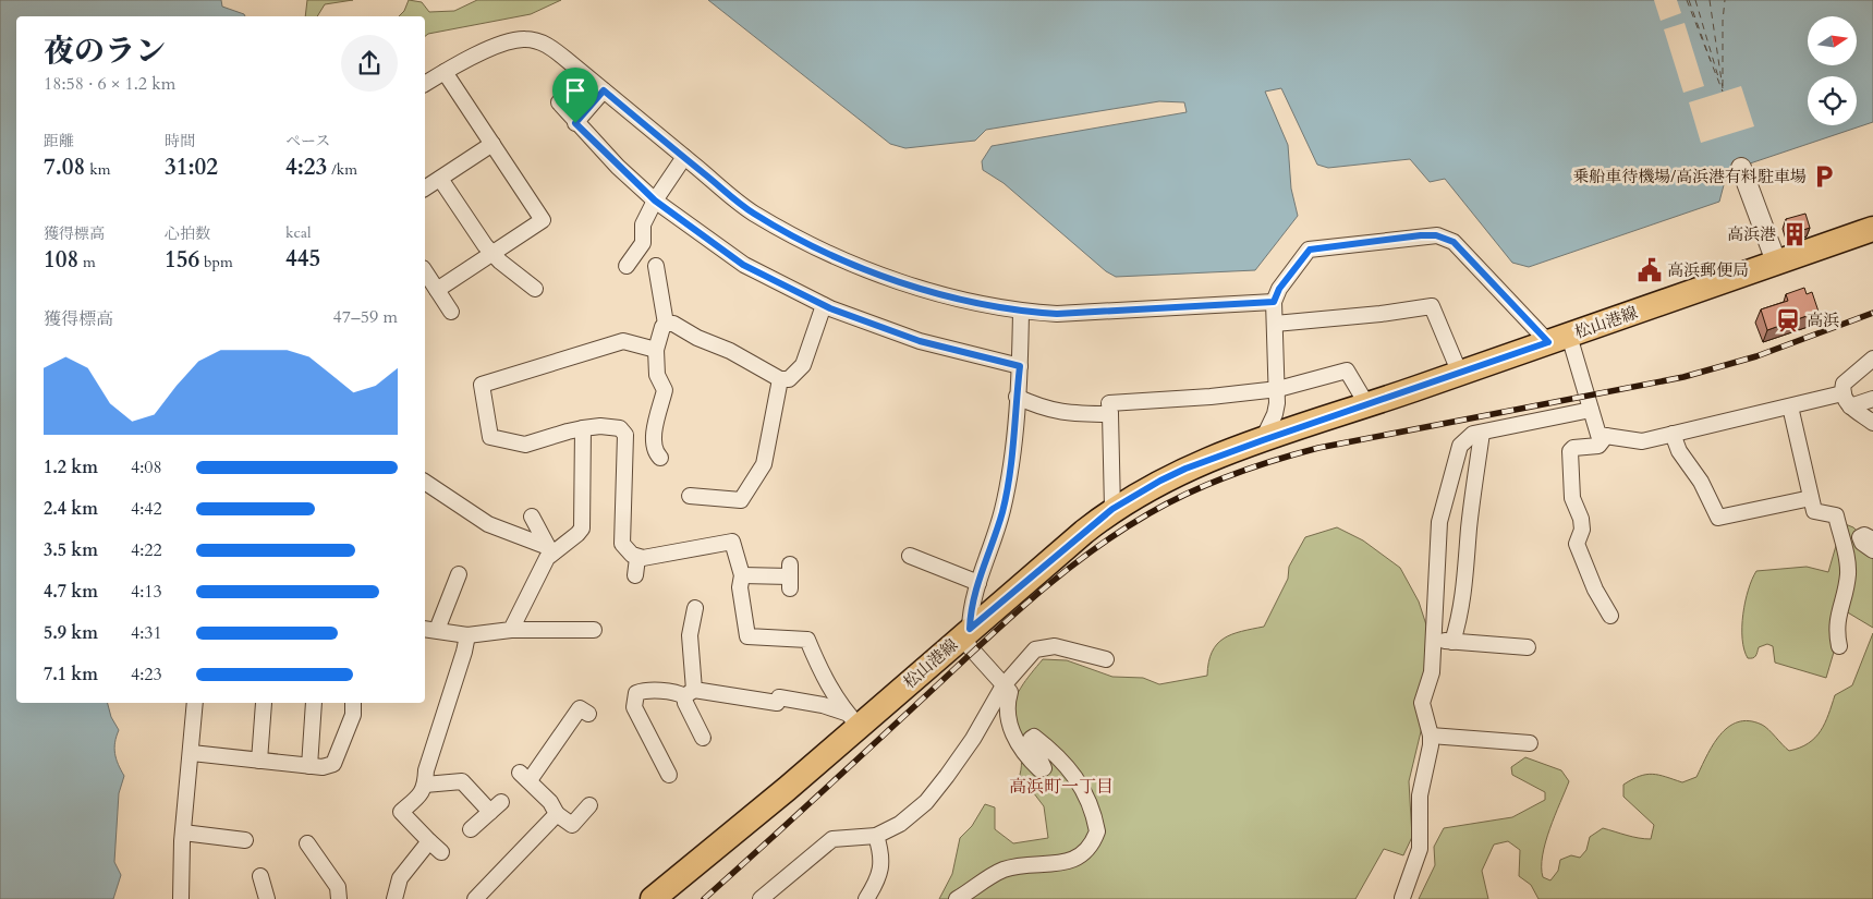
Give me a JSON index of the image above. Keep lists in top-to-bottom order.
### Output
{
  "streets": {
    "main road": ["松山港線"]
  },
  "districts": ["高浜町一丁目"],
  "places": {
    "parking": ["乗船車待機場/高浜港有料駐車場"],
    "building": ["高浜港"],
    "public building": ["高浜郵便局"],
    "station": ["高浜"]
  },
  "north": "right",
  "page": {
    "heading": ["夜のラン", "18:58 · 6 × 1.2 km"],
    "stats": [
      ["距離", "7.08 km"],
      ["時間", "31:02"],
      ["ペース", "4:23 /km"],
      ["獲得標高", "108 m"],
      ["心拍数", "156 bpm"],
      ["kcal", "445"]
    ],
    "chart": ["獲得標高", "47–59 m"],
    "list": [
      {
        "name": "1.2 km",
        "note": "4:08"
      },
      {
        "name": "2.4 km",
        "note": "4:42"
      },
      {
        "name": "3.5 km",
        "note": "4:22"
      },
      {
        "name": "4.7 km",
        "note": "4:13"
      },
      {
        "name": "5.9 km",
        "note": "4:31"
      },
      {
        "name": "7.1 km",
        "note": "4:23"
      }
    ]
  }
}
